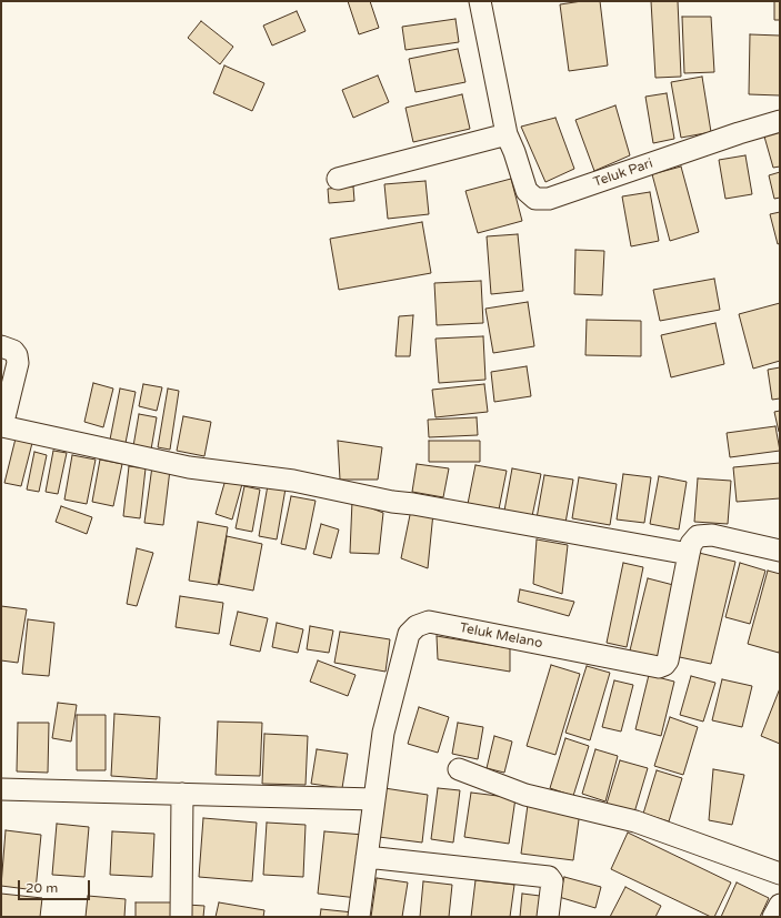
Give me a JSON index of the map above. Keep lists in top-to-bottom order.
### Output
{
  "streets": {
    "street": ["Teluk Pari", "Teluk Melano"]
  },
  "scale_bar": "20 m"
}
